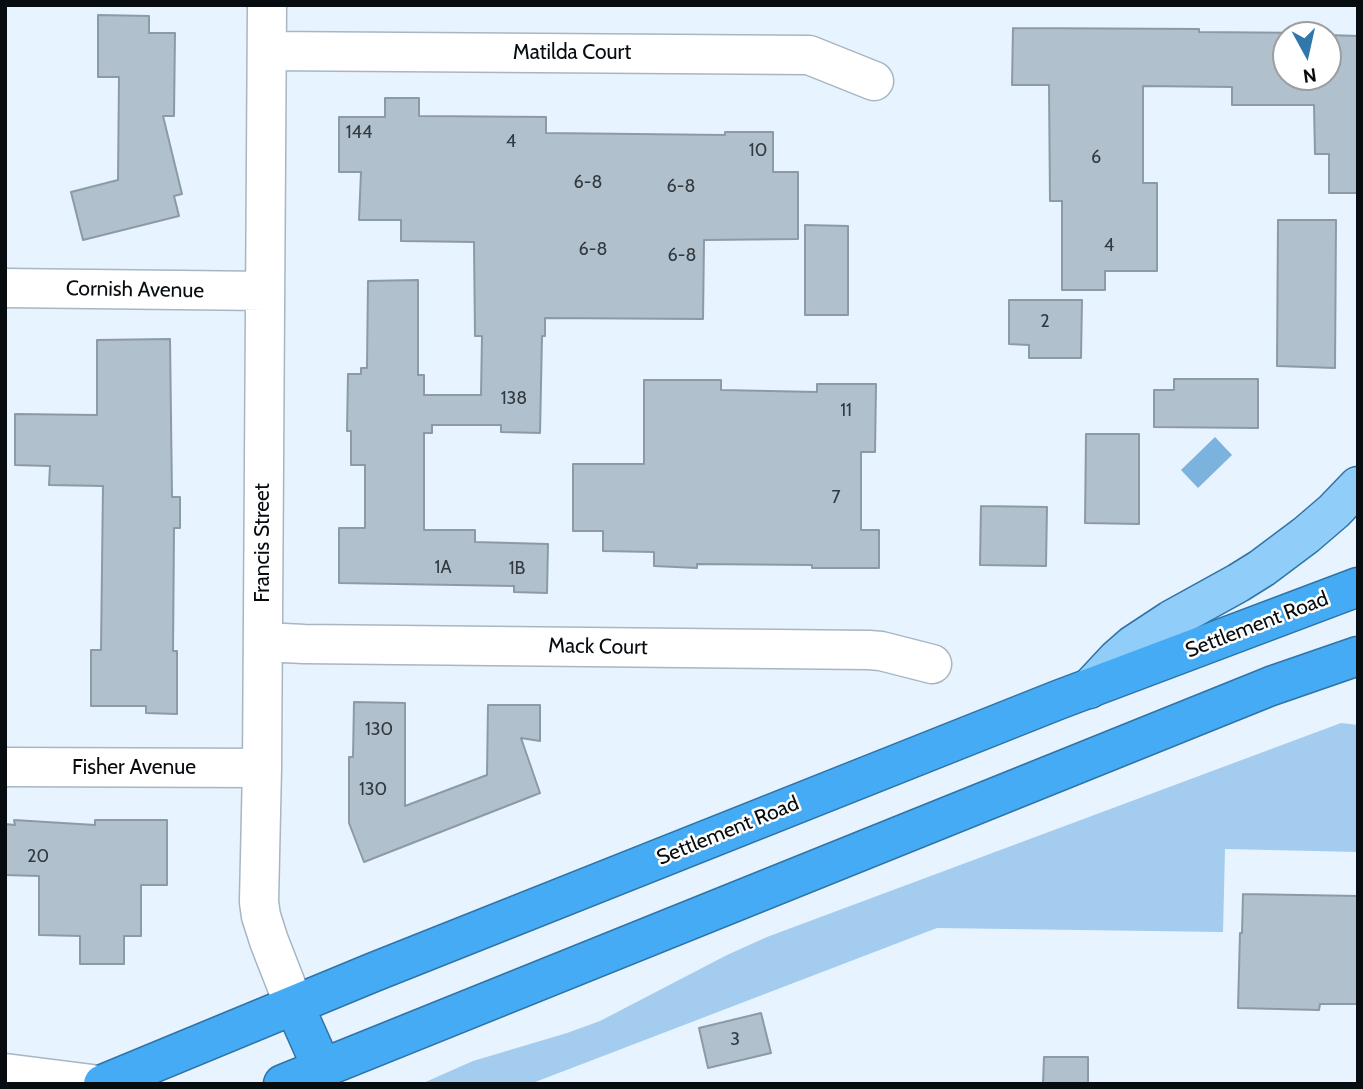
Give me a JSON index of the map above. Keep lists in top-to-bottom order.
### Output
{
  "streets": {
    "highway": ["Francis Street", "Settlement Road"],
    "street": [
      "Matilda Court",
      "Cornish Avenue",
      "Mack Court",
      "Fisher Avenue"
    ]
  },
  "crossings": [
    ["Matilda Court", "Francis Street"],
    ["Cornish Avenue", "Francis Street"],
    ["Francis Street", "Settlement Road"],
    ["Francis Street", "Mack Court"],
    ["Francis Street", "Fisher Avenue"]
  ],
  "house_numbers": [
    "144",
    "4",
    "10",
    "6",
    "6-8",
    "6-8",
    "4",
    "6-8",
    "6-8",
    "2",
    "138",
    "11",
    "7",
    "1A",
    "1B",
    "130",
    "130",
    "20",
    "3"
  ],
  "north": "bottom"
}
